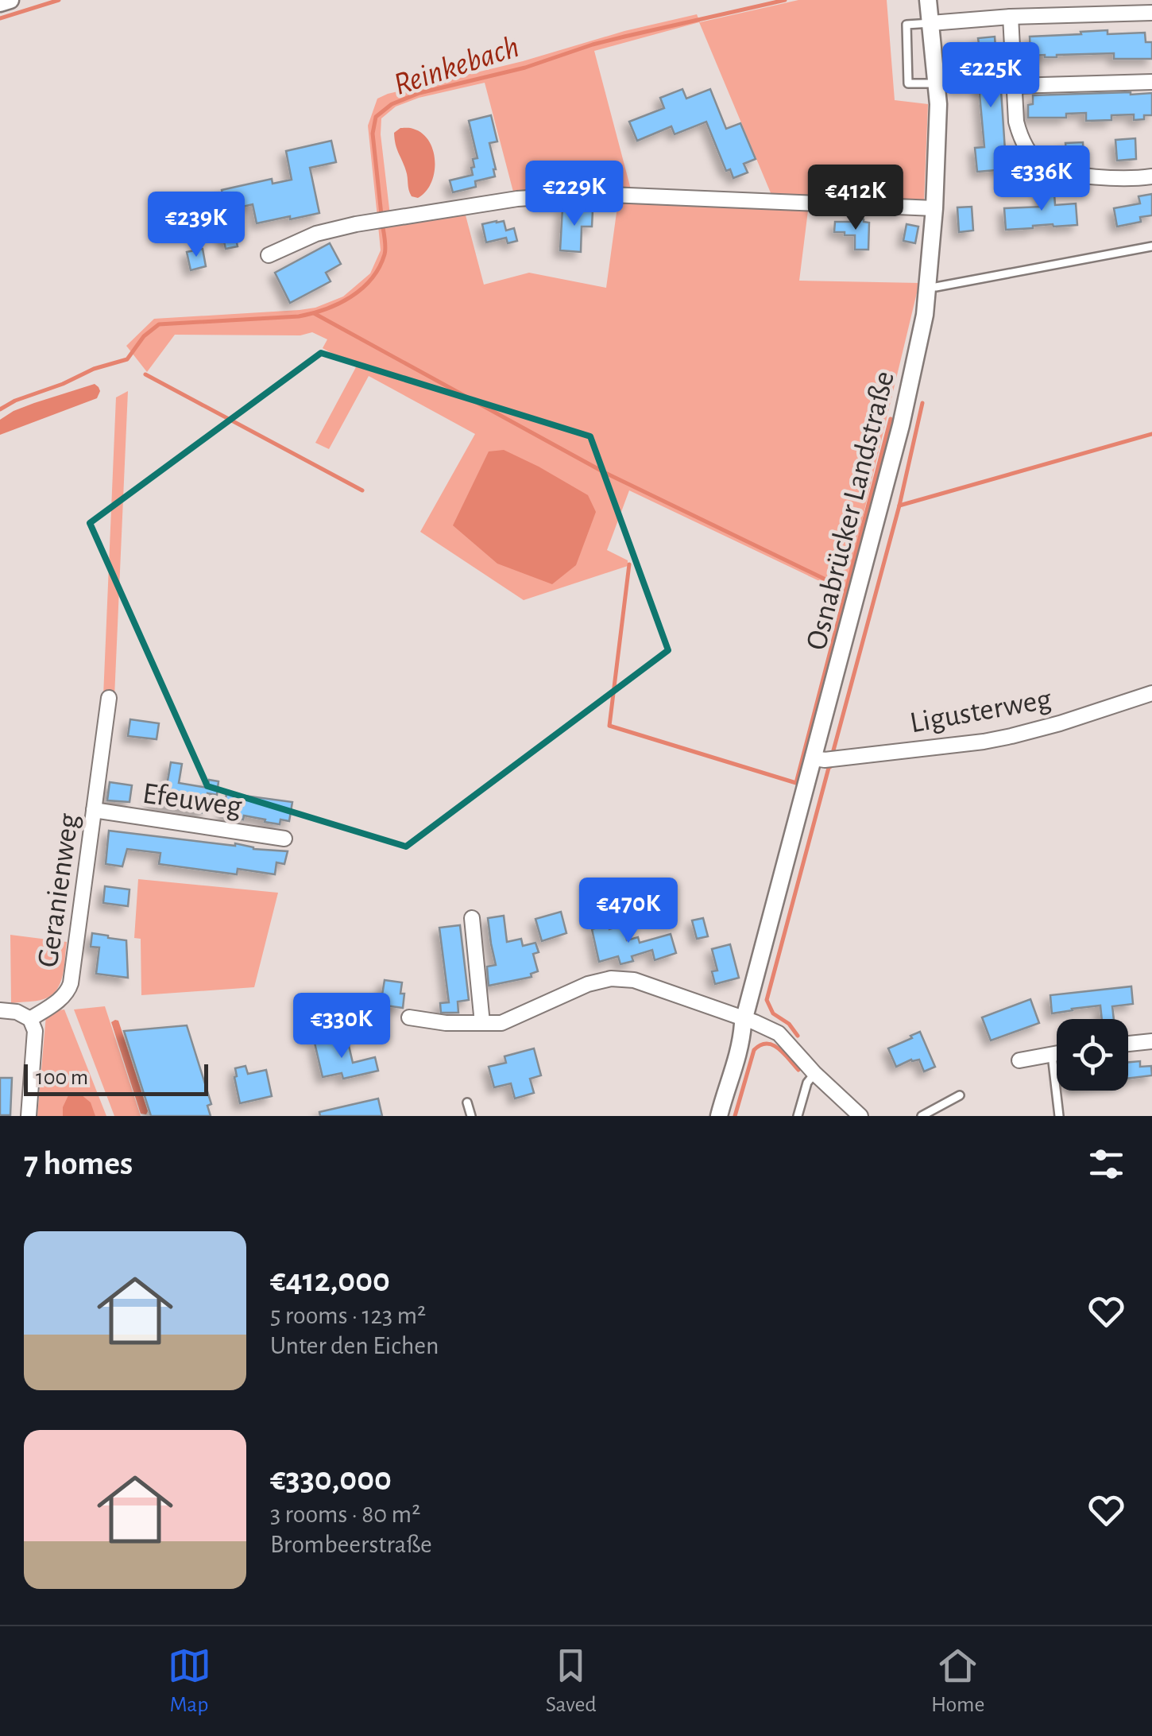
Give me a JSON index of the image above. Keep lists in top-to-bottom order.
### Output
{
  "streets": {
    "street": [
      "Osnabrücker Landstraße",
      "Ligusterweg",
      "Efeuweg",
      "Geranienweg"
    ]
  },
  "crossings": [
    ["Osnabrücker Landstraße", "Ligusterweg"],
    ["Efeuweg", "Geranienweg"]
  ],
  "water": ["Reinkebach"],
  "scale_bar": "100 m",
  "page": {
    "price": [
      "€225K",
      "€336K",
      "€229K",
      "€412K",
      "€239K",
      "€470K",
      "€330K"
    ],
    "scale": "100 m",
    "heading": "7 homes",
    "list": [
      {
        "name": "€412,000",
        "note": "5 rooms · 123 m² · Unter den Eichen"
      },
      {
        "name": "€330,000",
        "note": "3 rooms · 80 m² · Brombeerstraße"
      }
    ],
    "tabs": ["Map", "Saved", "Home"]
  }
}
